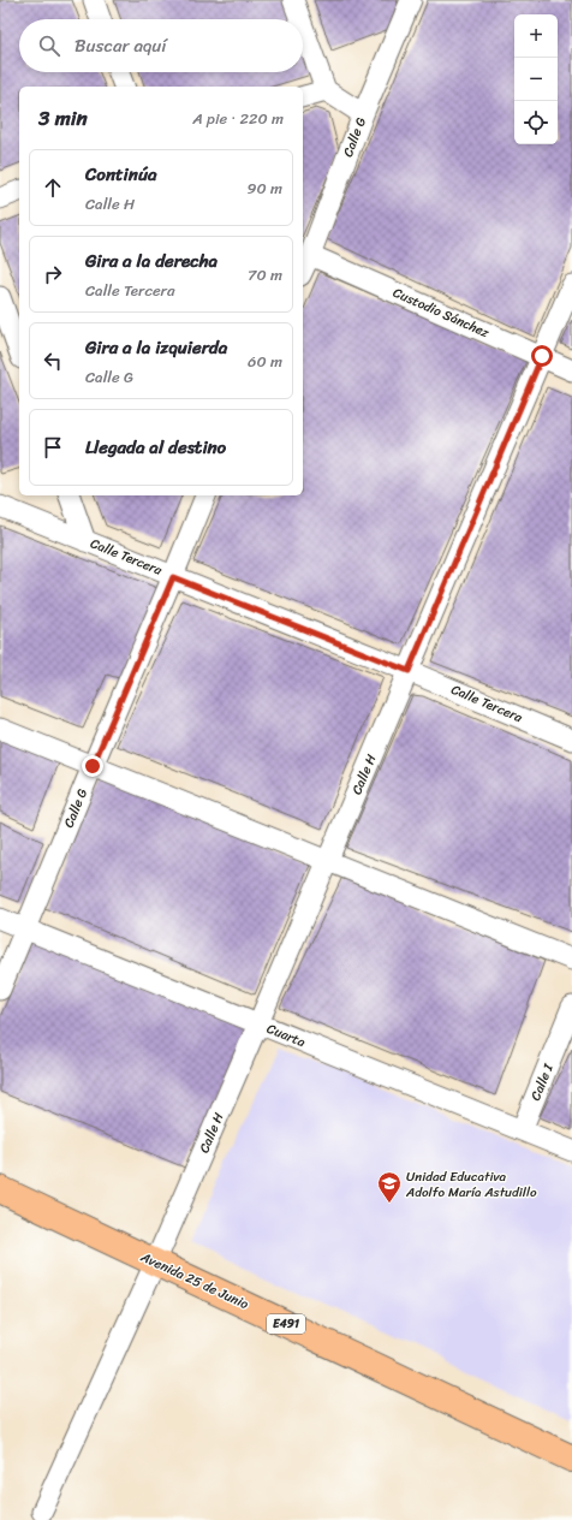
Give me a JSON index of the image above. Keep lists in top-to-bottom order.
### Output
{
  "streets": {
    "highway": ["Avenida 25 de Junio", "E491"],
    "street": [
      "Calle G",
      "Custodio Sánchez",
      "Calle Tercera",
      "Calle H",
      "Cuarta",
      "Calle I"
    ]
  },
  "crossings": [
    ["Calle G", "Custodio Sánchez"],
    ["Calle G", "Calle Tercera"],
    ["Calle G", "Cuarta"],
    ["Custodio Sánchez", "Calle H"],
    ["Calle Tercera", "Calle H"],
    ["Calle H", "Cuarta"],
    ["Calle H", "Avenida 25 de Junio"],
    ["Cuarta", "Calle I"]
  ],
  "places": {
    "school or university": ["Unidad Educativa Adolfo María Astudillo"]
  },
  "page": {
    "map_buttons": ["+", "−"],
    "search": "Buscar aquí",
    "heading": ["3 min", "A pie · 220 m"],
    "list": [
      ["Continúa", "Calle H", "90 m"],
      ["Gira a la derecha", "Calle Tercera", "70 m"],
      ["Gira a la izquierda", "Calle G", "60 m"],
      "Llegada al destino"
    ]
  }
}
